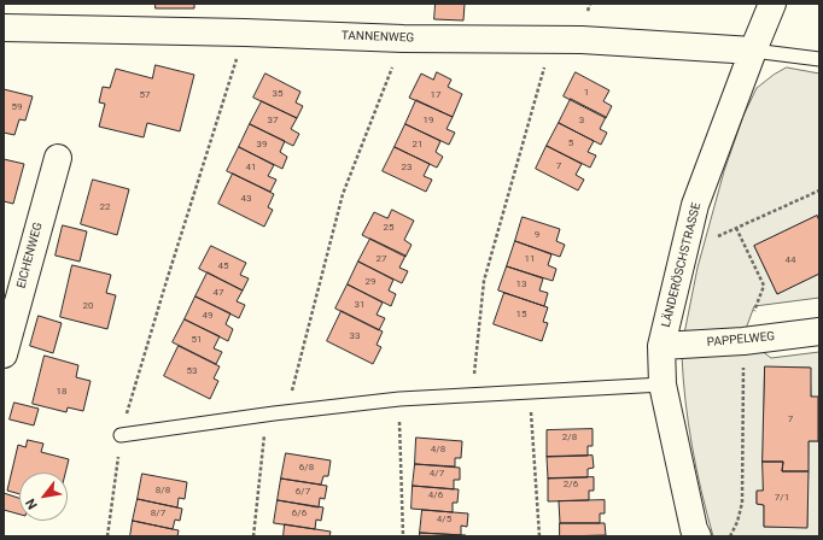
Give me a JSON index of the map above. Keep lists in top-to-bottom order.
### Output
{
  "streets": {
    "street": [
      "TANNENWEG",
      "EICHENWEG",
      "LÄNDERÖSCHSTRASSE",
      "PAPPELWEG"
    ]
  },
  "crossings": [
    ["TANNENWEG", "LÄNDERÖSCHSTRASSE"],
    ["LÄNDERÖSCHSTRASSE", "PAPPELWEG"]
  ],
  "house_numbers": [
    "1",
    "35",
    "57",
    "17",
    "59",
    "37",
    "19",
    "3",
    "5",
    "39",
    "21",
    "7",
    "41",
    "23",
    "43",
    "22",
    "25",
    "9",
    "27",
    "11",
    "44",
    "45",
    "29",
    "13",
    "47",
    "31",
    "20",
    "15",
    "49",
    "33",
    "51",
    "53",
    "18",
    "7",
    "2/8",
    "4/8",
    "6/8",
    "4/7",
    "2/6",
    "8/8",
    "6/7",
    "4/6",
    "7/1",
    "8/7",
    "6/6",
    "4/5"
  ],
  "north": "bottom left"
}
